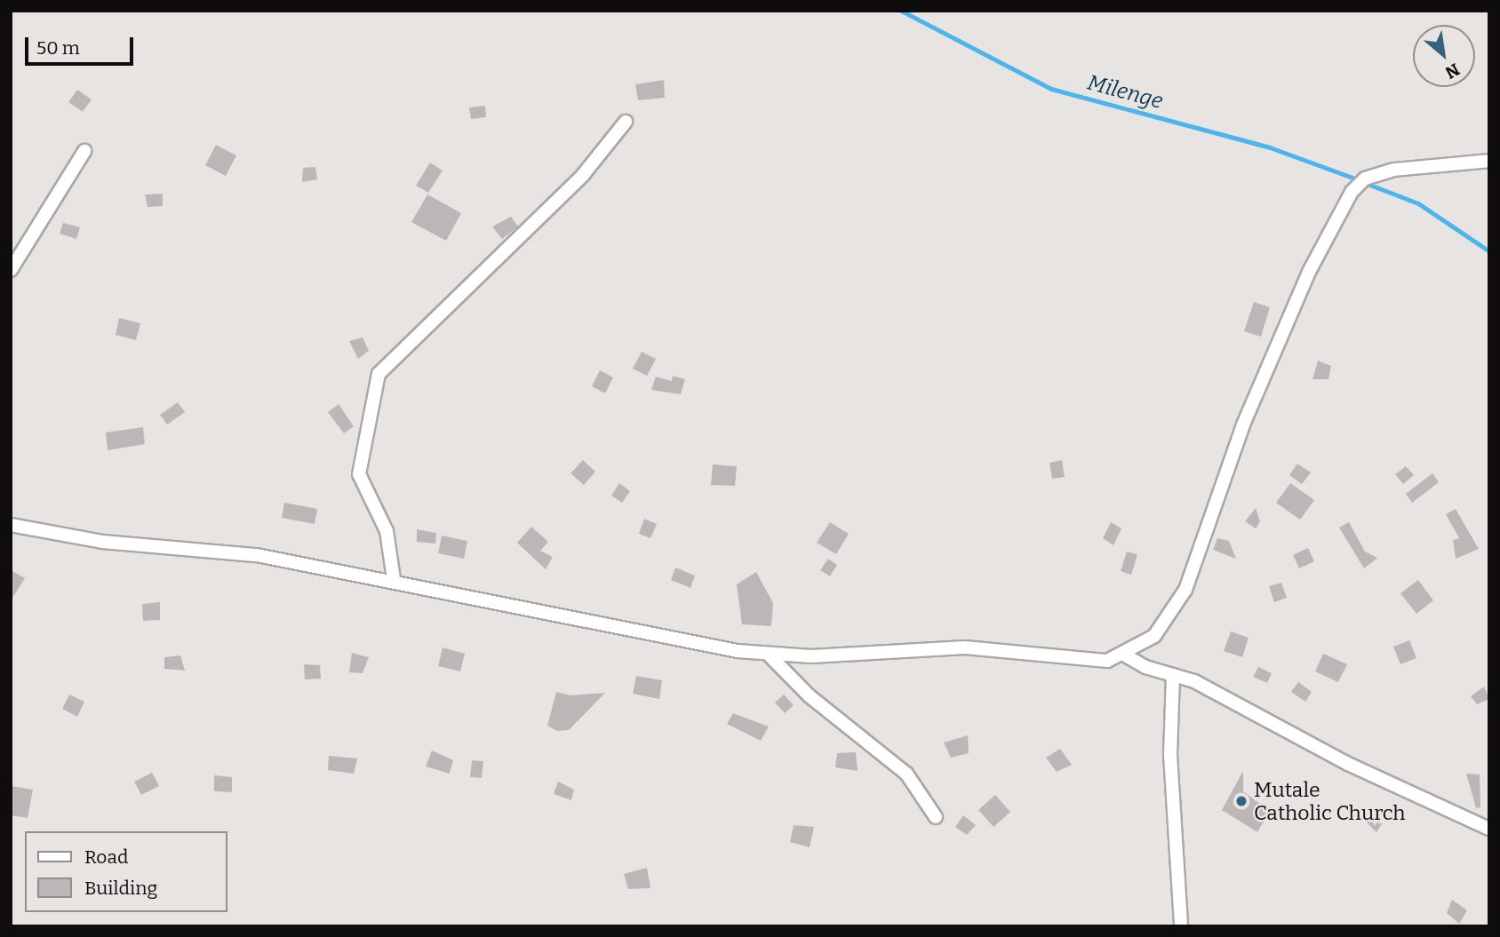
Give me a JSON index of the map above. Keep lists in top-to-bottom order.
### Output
{
  "water": ["Milenge"],
  "places": ["Mutale Catholic Church"],
  "legend": ["Road", "Building"],
  "scale_bar": "50 m",
  "north": "bottom right"
}
